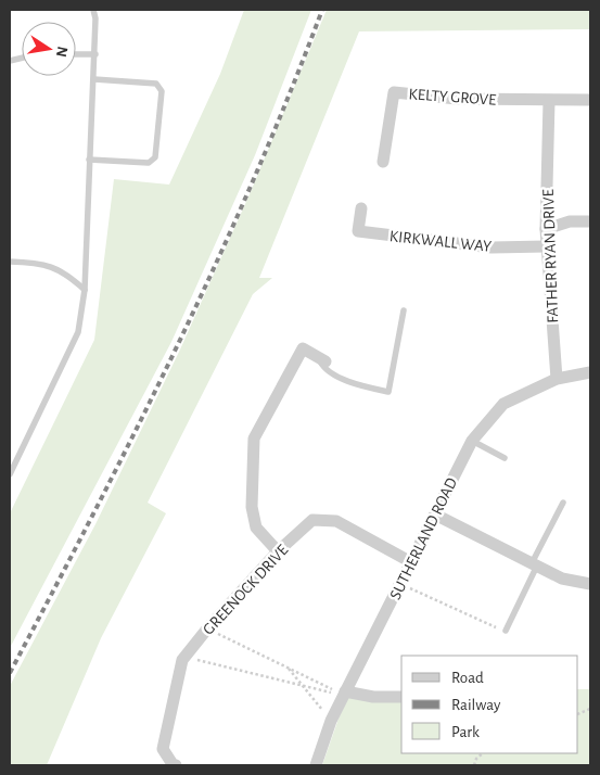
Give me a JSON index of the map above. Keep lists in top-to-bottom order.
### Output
{
  "streets": {
    "street": [
      "KELTY GROVE",
      "KIRKWALL WAY",
      "FATHER RYAN DRIVE",
      "SUTHERLAND ROAD",
      "GREENOCK DRIVE"
    ]
  },
  "crossings": [
    ["KELTY GROVE", "FATHER RYAN DRIVE"],
    ["KIRKWALL WAY", "FATHER RYAN DRIVE"],
    ["FATHER RYAN DRIVE", "SUTHERLAND ROAD"],
    ["SUTHERLAND ROAD", "GREENOCK DRIVE"]
  ],
  "legend": ["Road", "Railway", "Park"],
  "north": "right"
}
